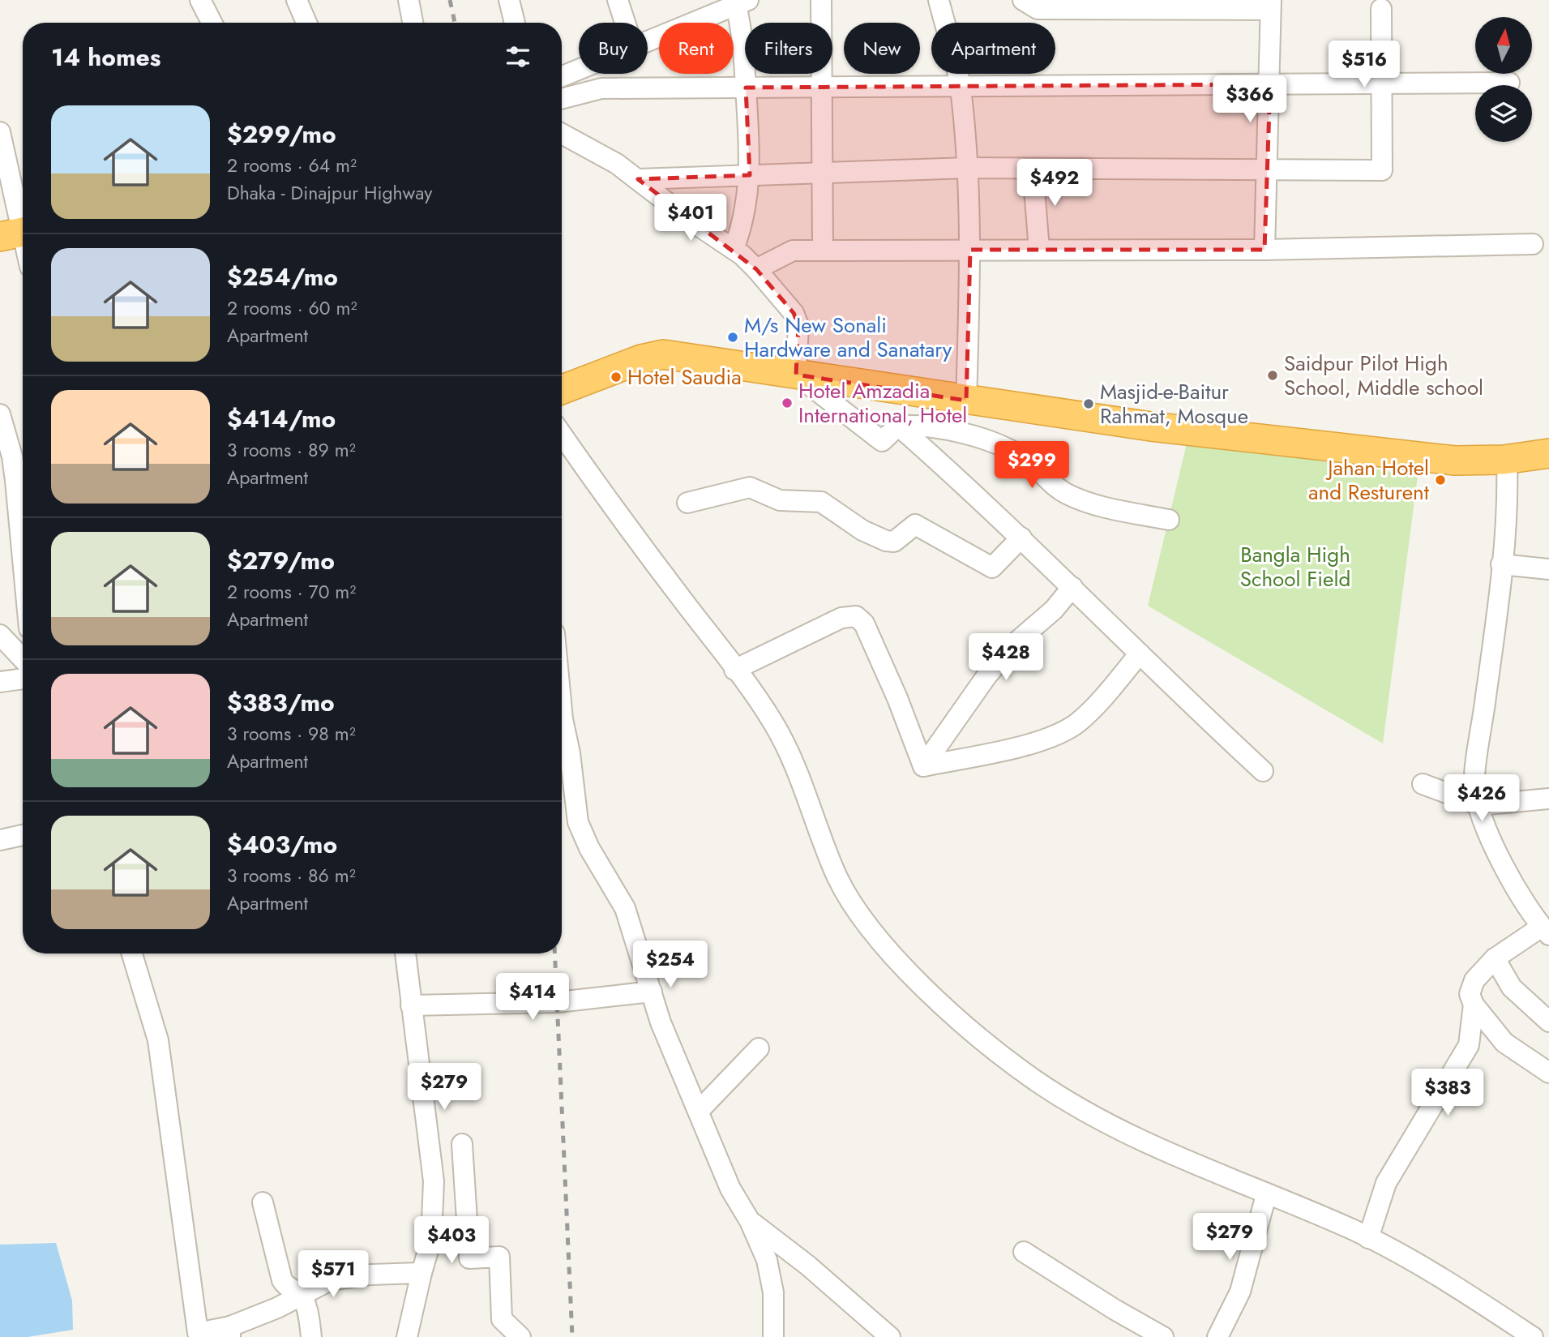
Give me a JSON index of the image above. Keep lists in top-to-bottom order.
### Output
{
  "parks": ["Bangla High School Field"],
  "places": [
    "M/s New Sonali Hardware and Sanatary",
    "Saidpur Pilot High School, Middle school",
    "Hotel Saudia",
    "Hotel Amzadia International, Hotel",
    "Masjid-e-Baitur Rahmat, Mosque",
    "Jahan Hotel and Resturent"
  ],
  "north": "top",
  "page": {
    "chip": [
      "Buy",
      "Rent",
      "Filters",
      "New",
      "Apartment"
    ],
    "heading": "14 homes",
    "price": [
      "$516",
      "$366",
      "$492",
      "$401",
      "$299",
      "$428",
      "$426",
      "$254",
      "$414",
      "$279",
      "$383",
      "$279",
      "$403",
      "$571"
    ],
    "list": [
      {
        "name": "$299/mo",
        "note": "2 rooms · 64 m² · Dhaka - Dinajpur Highway"
      },
      {
        "name": "$254/mo",
        "note": "2 rooms · 60 m² · Apartment"
      },
      {
        "name": "$414/mo",
        "note": "3 rooms · 89 m² · Apartment"
      },
      {
        "name": "$279/mo",
        "note": "2 rooms · 70 m² · Apartment"
      },
      {
        "name": "$383/mo",
        "note": "3 rooms · 98 m² · Apartment"
      },
      {
        "name": "$403/mo",
        "note": "3 rooms · 86 m² · Apartment"
      }
    ]
  }
}
